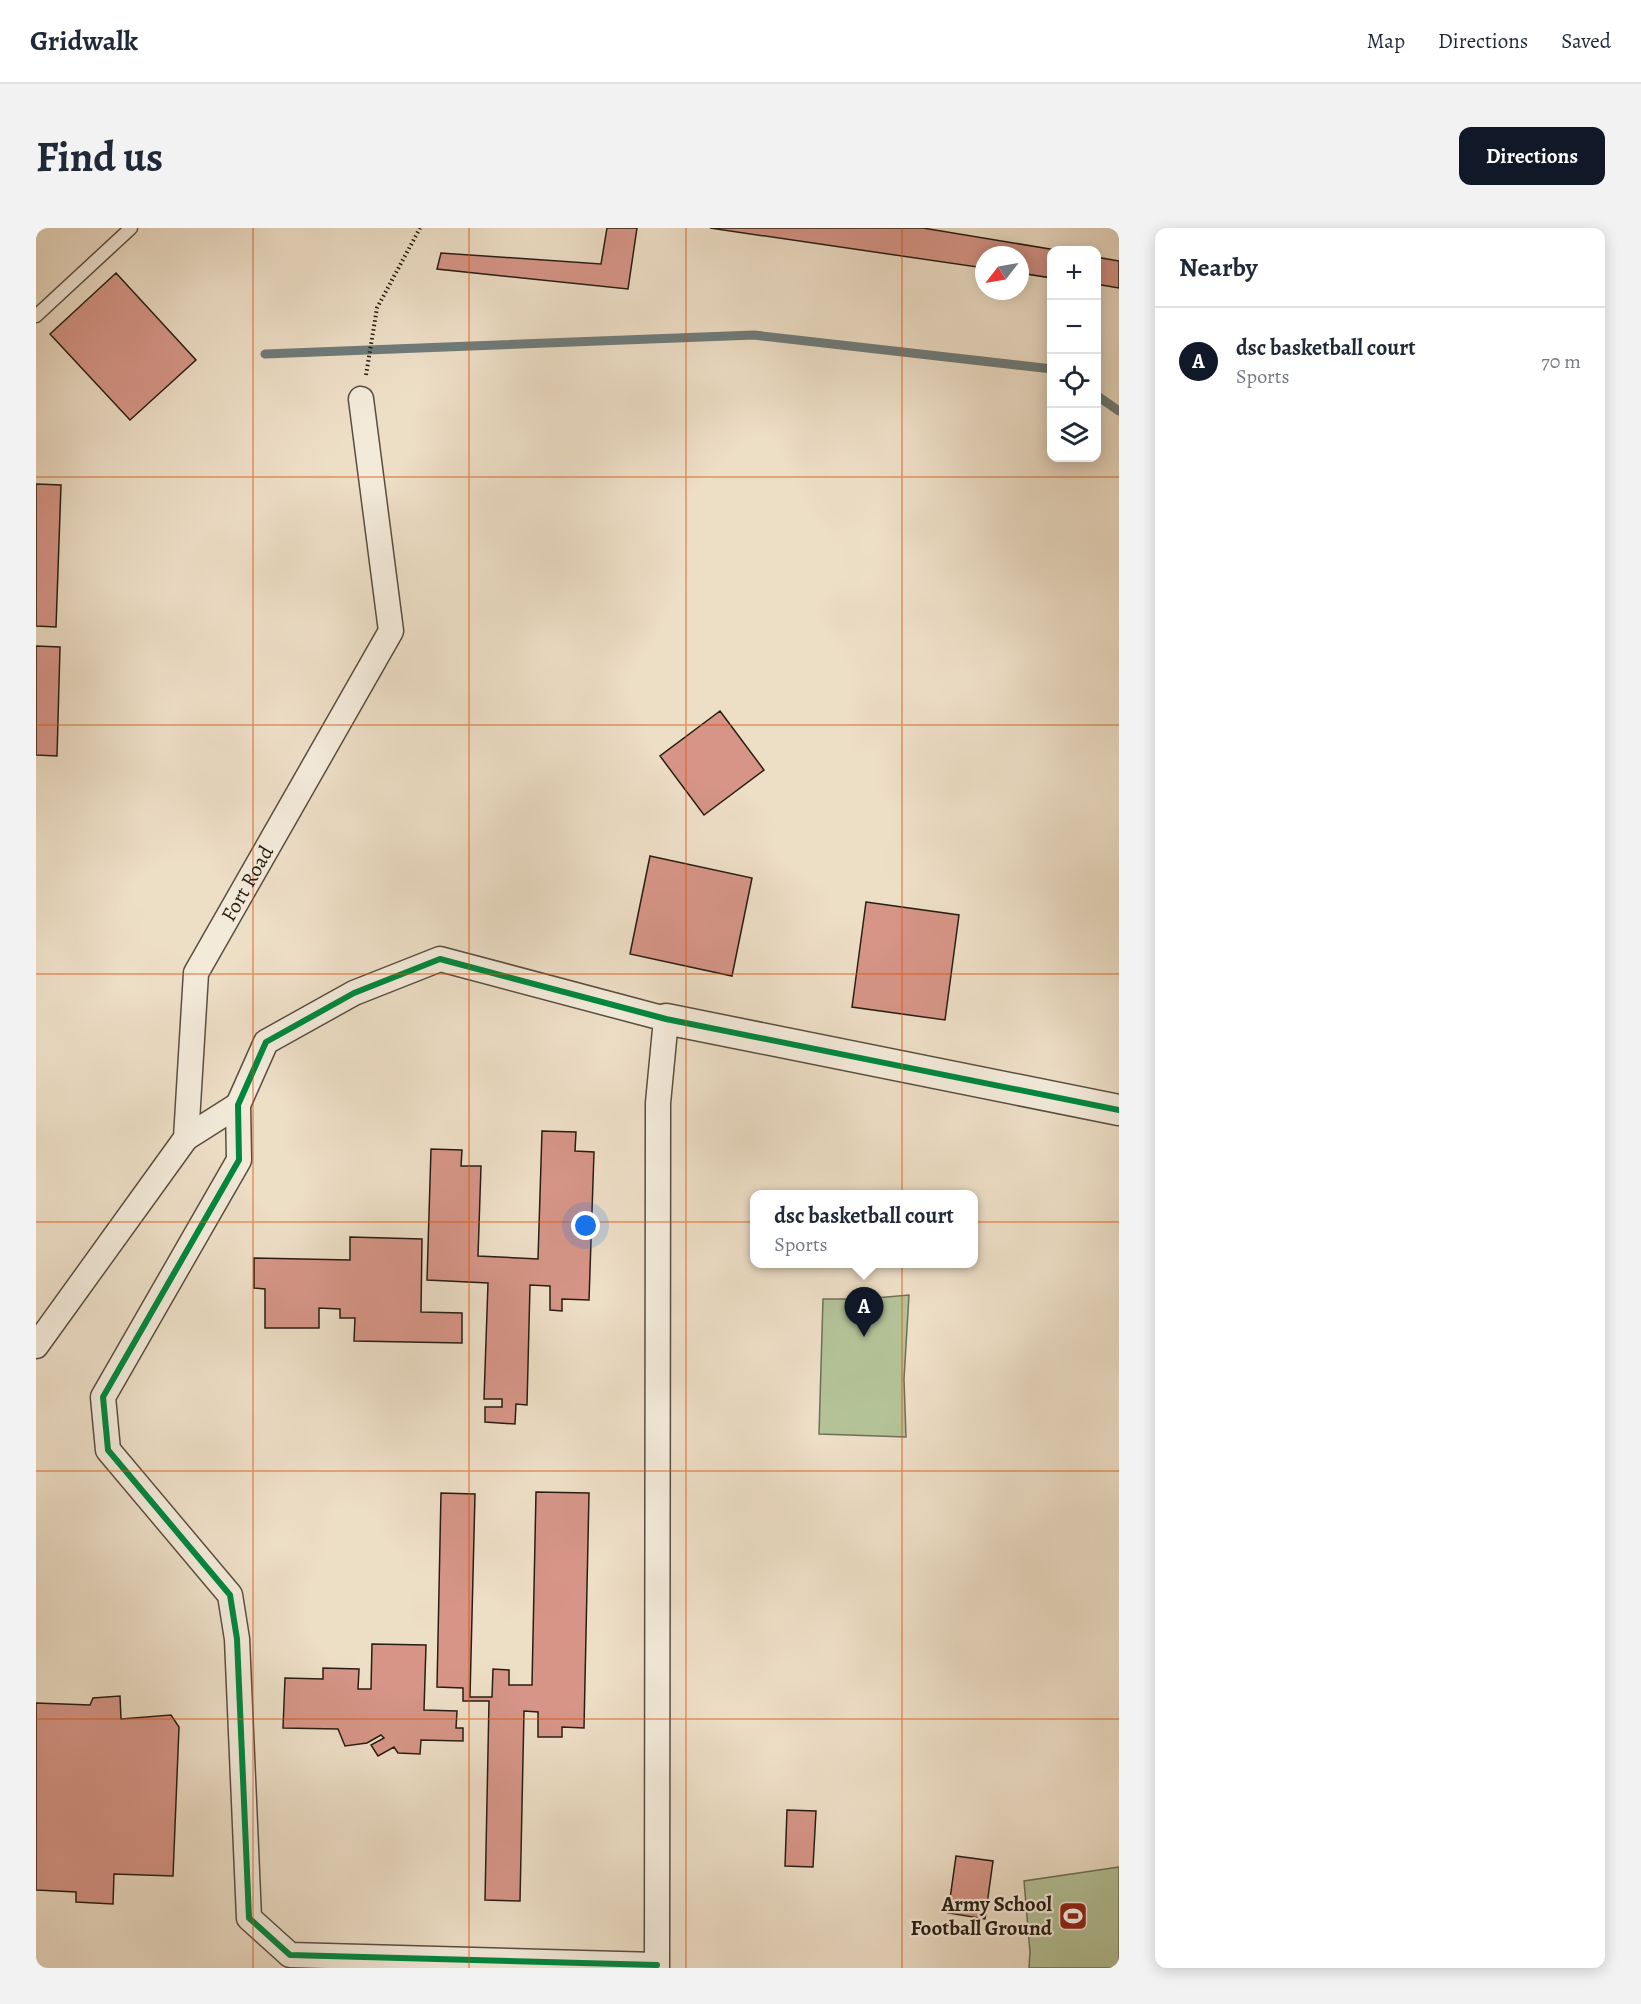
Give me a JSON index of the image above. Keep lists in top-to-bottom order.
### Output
{
  "streets": {
    "street": ["Fort Road"]
  },
  "places": {
    "sports": ["Army School Football Ground"]
  },
  "north": "bottom left",
  "page": {
    "header": "Gridwalk",
    "nav": ["Map", "Directions", "Saved"],
    "buttons": "Directions",
    "title": "Find us",
    "heading": "Nearby",
    "map_buttons": ["+", "−"],
    "list": [
      {
        "mark": "A",
        "name": "dsc basketball court",
        "note": "Sports",
        "value": "70 m"
      }
    ],
    "popup": ["dsc basketball court", "Sports"],
    "pins": "A"
  }
}
